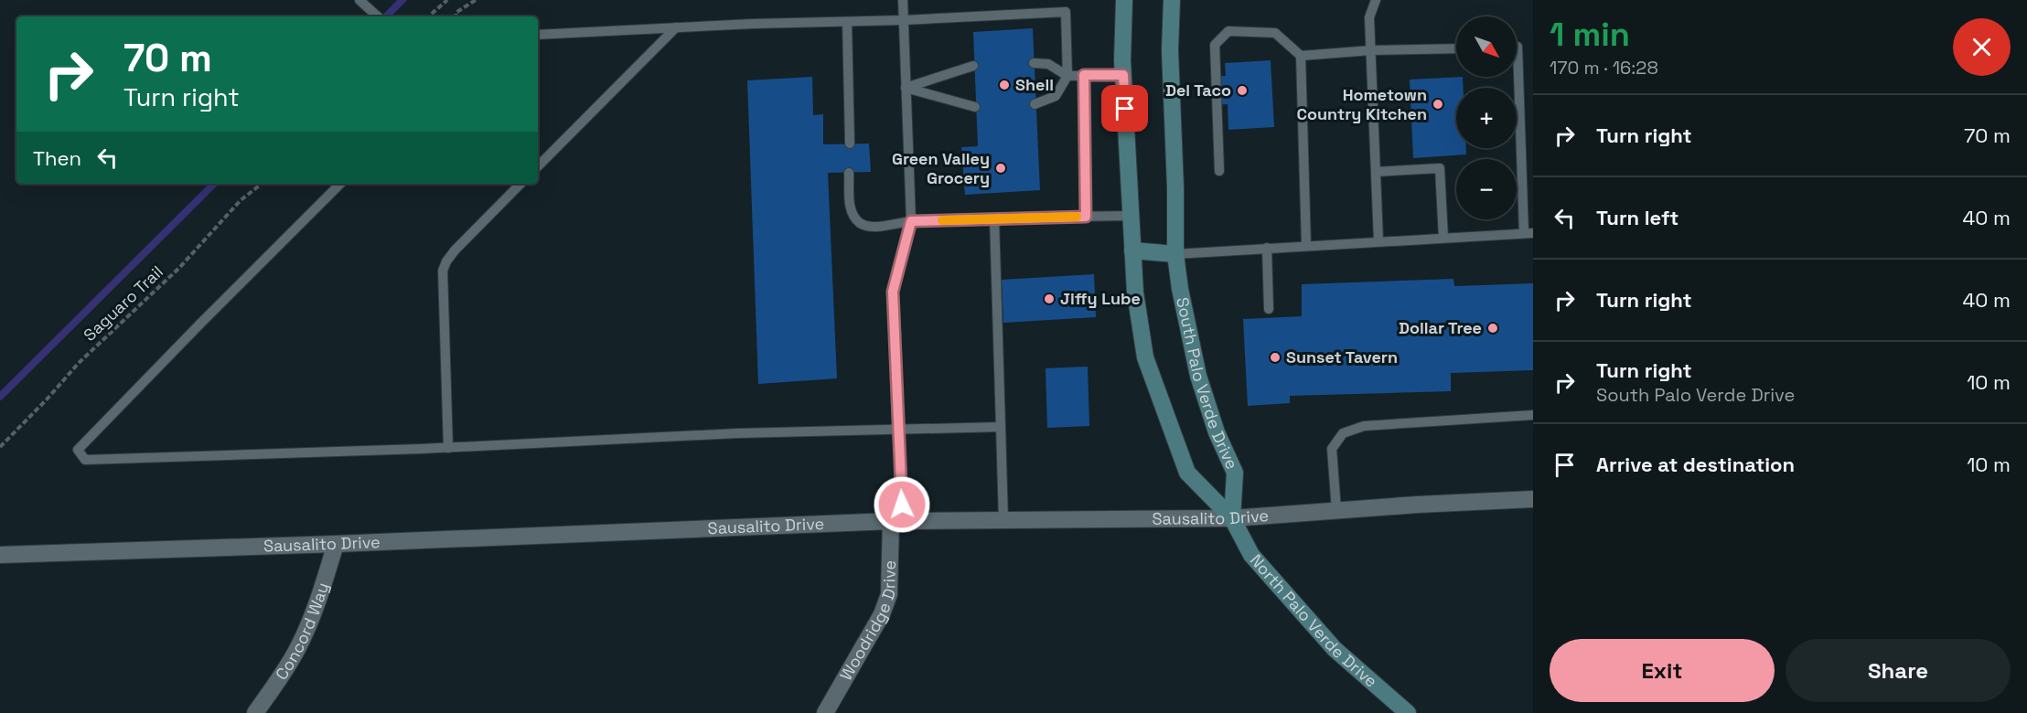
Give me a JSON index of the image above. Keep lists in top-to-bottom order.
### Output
{
  "streets": {
    "street": [
      "South Palo Verde Drive",
      "Sausalito Drive",
      "Woodridge Drive",
      "North Palo Verde Drive",
      "Concord Way"
    ],
    "path": ["Saguaro Trail"]
  },
  "crossings": [
    ["South Palo Verde Drive", "Sausalito Drive"],
    ["South Palo Verde Drive", "North Palo Verde Drive"],
    ["Sausalito Drive", "Woodridge Drive"],
    ["Sausalito Drive", "North Palo Verde Drive"],
    ["Sausalito Drive", "Concord Way"]
  ],
  "places": [
    "Shell",
    "Del Taco",
    "Hometown Country Kitchen",
    "Green Valley Grocery",
    "Jiffy Lube",
    "Dollar Tree",
    "Sunset Tavern"
  ],
  "north": "bottom right",
  "page": {
    "heading": ["1 min", "170 m · 16:28"],
    "map_buttons": ["+", "−"],
    "turn": ["70 m", "Turn right"],
    "list": [
      {
        "name": "Turn right",
        "value": "70 m"
      },
      {
        "name": "Turn left",
        "value": "40 m"
      },
      {
        "name": "Turn right",
        "value": "40 m"
      },
      {
        "name": "Turn right",
        "note": "South Palo Verde Drive",
        "value": "10 m"
      },
      {
        "name": "Arrive at destination",
        "value": "10 m"
      }
    ],
    "then": "Then",
    "buttons": ["Exit", "Share"]
  }
}
